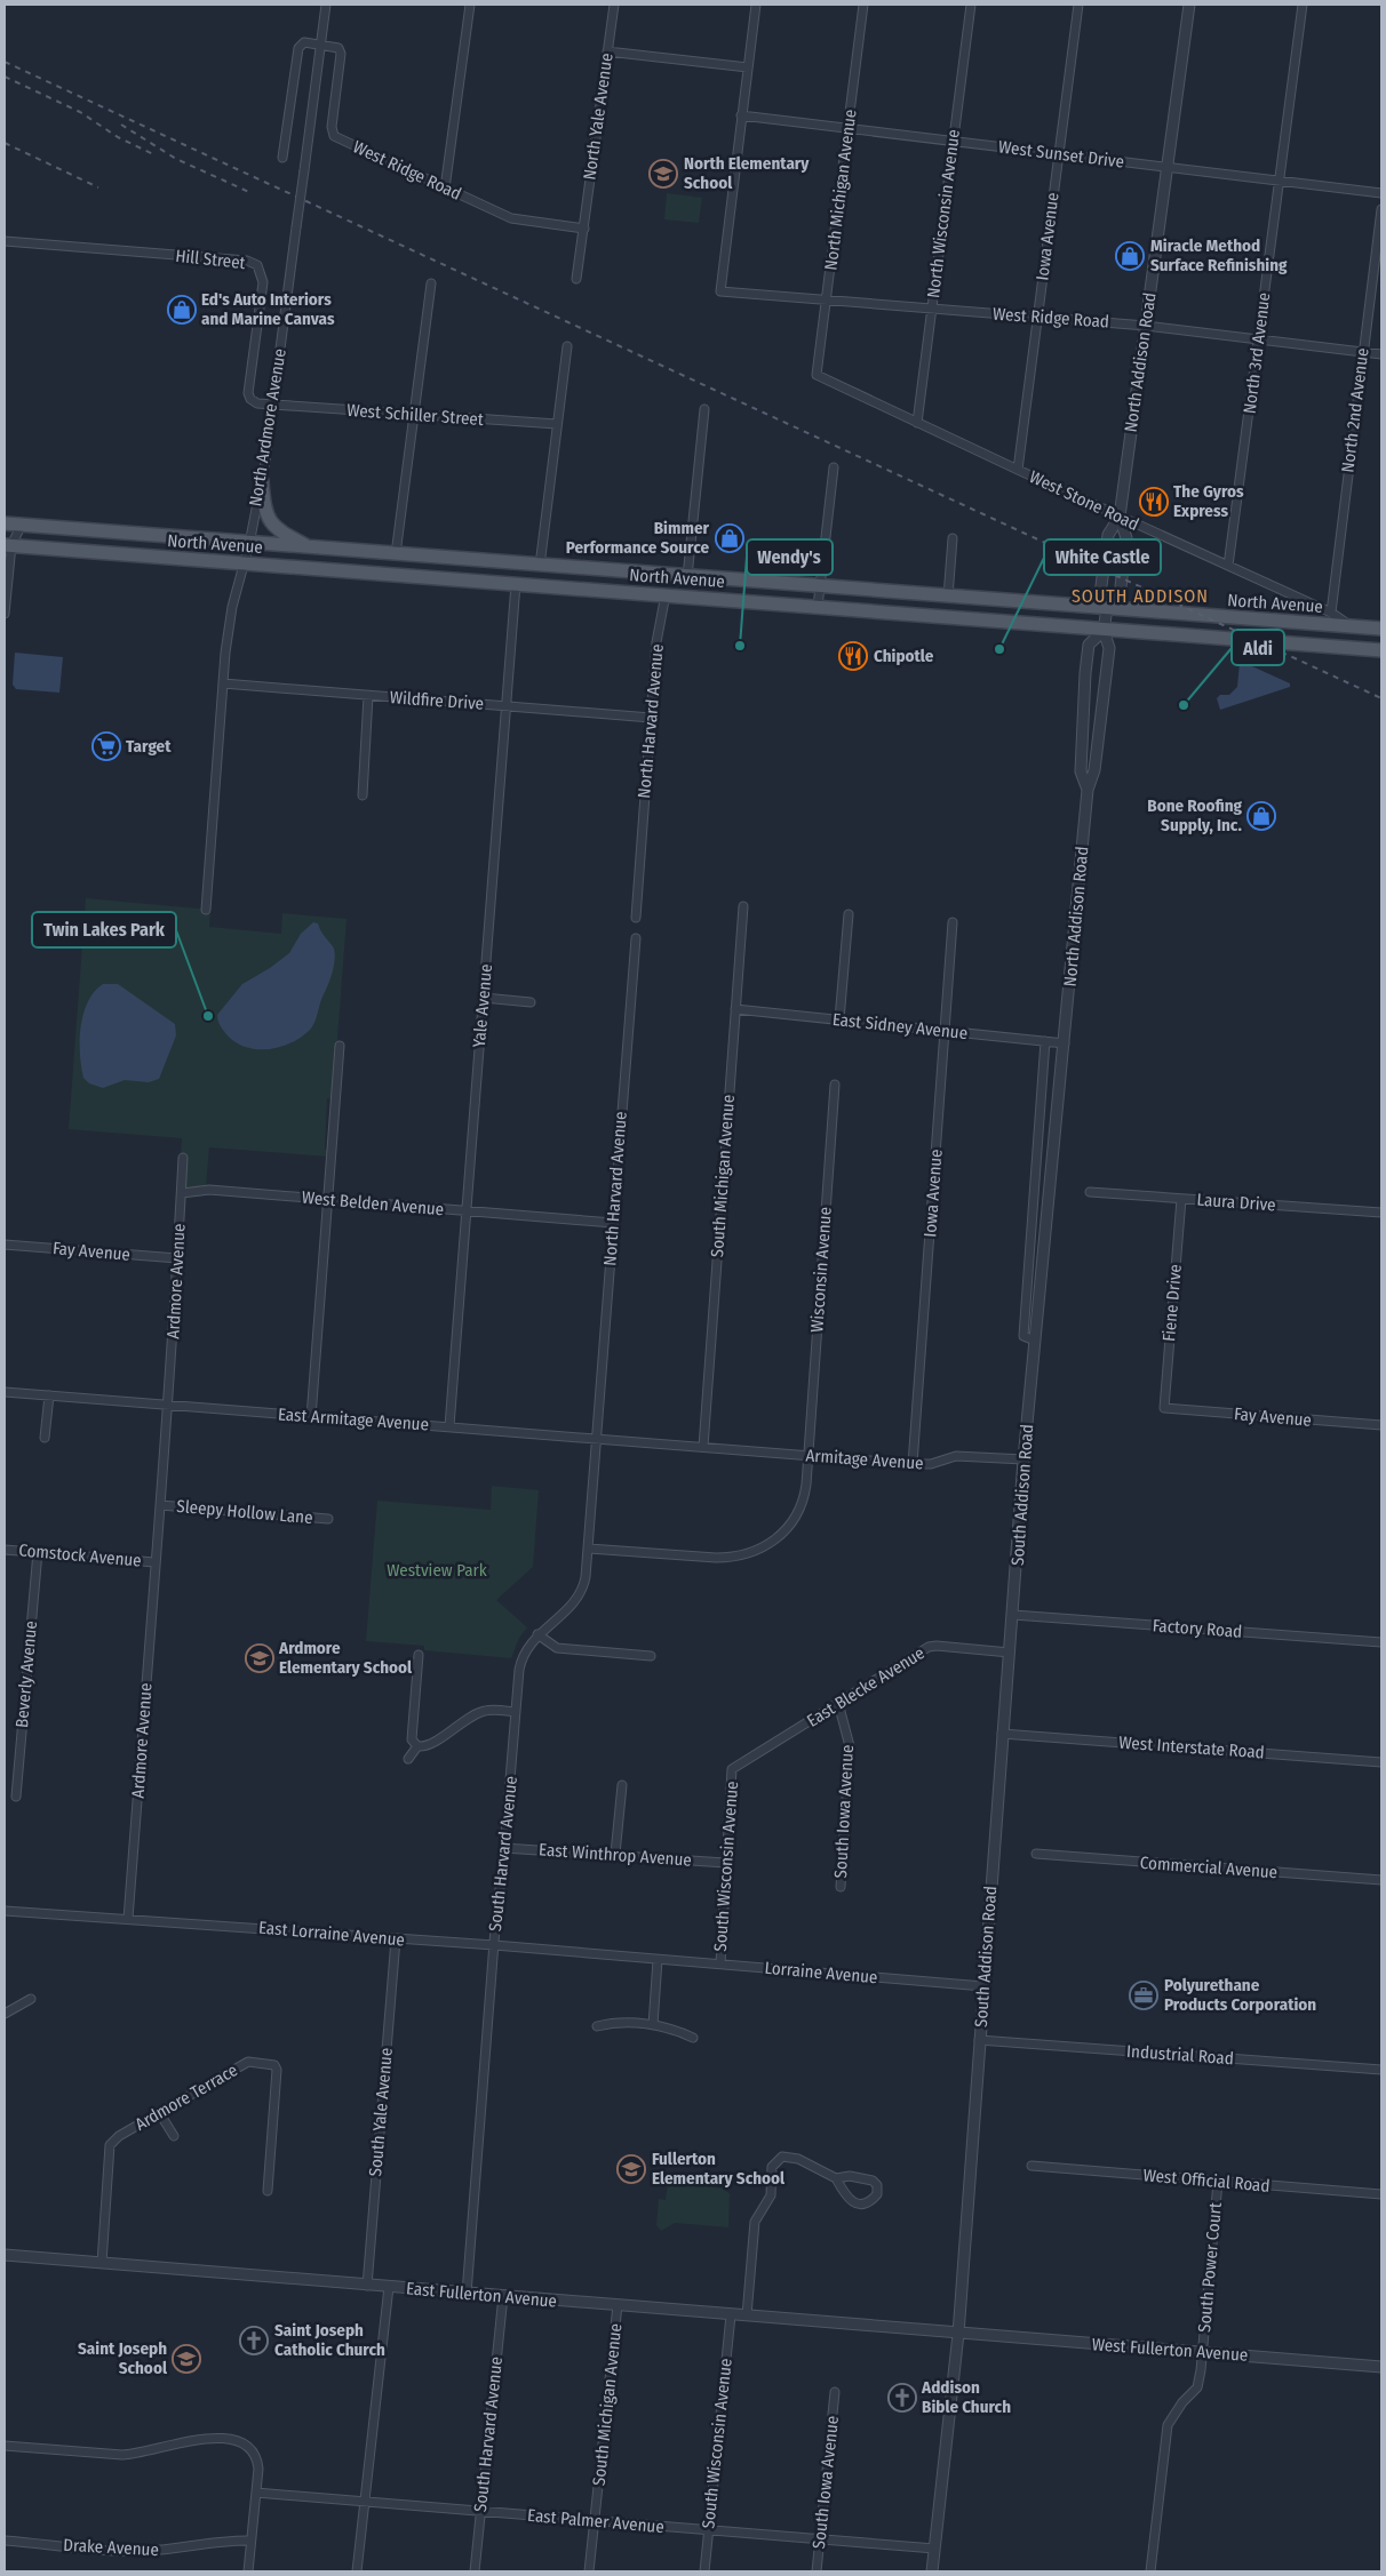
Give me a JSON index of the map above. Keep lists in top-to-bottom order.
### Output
{
  "streets": {
    "main road": ["North Avenue"],
    "street": [
      "North Yale Avenue",
      "West Sunset Drive",
      "West Ridge Road",
      "North Michigan Avenue",
      "North Wisconsin Avenue",
      "Iowa Avenue",
      "Hill Street",
      "North 3rd Avenue",
      "North Addison Road",
      "North 2nd Avenue",
      "West Schiller Street",
      "North Ardmore Avenue",
      "West Stone Road",
      "Wildfire Drive",
      "North Harvard Avenue",
      "Yale Avenue",
      "East Sidney Avenue",
      "South Michigan Avenue",
      "Laura Drive",
      "West Belden Avenue",
      "Fay Avenue",
      "Wisconsin Avenue",
      "Ardmore Avenue",
      "Fiene Drive",
      "East Armitage Avenue",
      "Armitage Avenue",
      "South Addison Road",
      "Sleepy Hollow Lane",
      "Comstock Avenue",
      "Factory Road",
      "Beverly Avenue",
      "East Blecke Avenue",
      "West Interstate Road",
      "South Iowa Avenue",
      "South Harvard Avenue",
      "East Winthrop Avenue",
      "South Wisconsin Avenue",
      "Commercial Avenue",
      "East Lorraine Avenue",
      "Lorraine Avenue",
      "Industrial Road",
      "Ardmore Terrace",
      "South Yale Avenue",
      "West Official Road",
      "South Power Court",
      "East Fullerton Avenue",
      "West Fullerton Avenue",
      "East Palmer Avenue",
      "Drake Avenue"
    ]
  },
  "crossings": [
    ["North Yale Avenue", "West Ridge Road"],
    ["West Sunset Drive", "West Ridge Road"],
    ["West Sunset Drive", "North Michigan Avenue"],
    ["West Sunset Drive", "North Wisconsin Avenue"],
    ["West Sunset Drive", "Iowa Avenue"],
    ["West Sunset Drive", "North 3rd Avenue"],
    ["West Sunset Drive", "North Addison Road"],
    ["West Ridge Road", "North Michigan Avenue"],
    ["West Ridge Road", "North Wisconsin Avenue"],
    ["West Ridge Road", "Iowa Avenue"],
    ["West Ridge Road", "North 3rd Avenue"],
    ["West Ridge Road", "North Addison Road"],
    ["West Ridge Road", "North 2nd Avenue"],
    ["West Ridge Road", "North Ardmore Avenue"],
    ["North Michigan Avenue", "West Stone Road"],
    ["North Wisconsin Avenue", "West Stone Road"],
    ["Iowa Avenue", "West Stone Road"],
    ["Iowa Avenue", "East Sidney Avenue"],
    ["Iowa Avenue", "Armitage Avenue"],
    ["Hill Street", "West Schiller Street"],
    ["Hill Street", "North Ardmore Avenue"],
    ["North 3rd Avenue", "West Stone Road"],
    ["North Addison Road", "West Stone Road"],
    ["North Addison Road", "North Avenue"],
    ["North Addison Road", "East Sidney Avenue"],
    ["North Addison Road", "South Addison Road"],
    ["North 2nd Avenue", "West Stone Road"],
    ["West Schiller Street", "North Ardmore Avenue"],
    ["North Ardmore Avenue", "North Avenue"],
    ["North Ardmore Avenue", "Wildfire Drive"],
    ["West Stone Road", "North Avenue"],
    ["North Avenue", "North Harvard Avenue"],
    ["North Avenue", "Yale Avenue"],
    ["Wildfire Drive", "North Harvard Avenue"],
    ["Wildfire Drive", "Yale Avenue"],
    ["North Harvard Avenue", "West Belden Avenue"],
    ["North Harvard Avenue", "East Armitage Avenue"],
    ["North Harvard Avenue", "South Harvard Avenue"],
    ["Yale Avenue", "West Belden Avenue"],
    ["Yale Avenue", "East Armitage Avenue"],
    ["East Sidney Avenue", "South Michigan Avenue"],
    ["East Sidney Avenue", "South Addison Road"],
    ["South Michigan Avenue", "East Armitage Avenue"],
    ["South Michigan Avenue", "Armitage Avenue"],
    ["South Michigan Avenue", "East Fullerton Avenue"],
    ["South Michigan Avenue", "East Palmer Avenue"],
    ["Laura Drive", "Fiene Drive"],
    ["West Belden Avenue", "Ardmore Avenue"],
    ["Fay Avenue", "Ardmore Avenue"],
    ["Fay Avenue", "Fiene Drive"],
    ["Wisconsin Avenue", "Armitage Avenue"],
    ["Wisconsin Avenue", "South Harvard Avenue"],
    ["Ardmore Avenue", "East Armitage Avenue"],
    ["Ardmore Avenue", "Sleepy Hollow Lane"],
    ["Ardmore Avenue", "Comstock Avenue"],
    ["Ardmore Avenue", "East Lorraine Avenue"],
    ["East Armitage Avenue", "Armitage Avenue"],
    ["East Armitage Avenue", "South Harvard Avenue"],
    ["Armitage Avenue", "South Addison Road"],
    ["South Addison Road", "Factory Road"],
    ["South Addison Road", "East Blecke Avenue"],
    ["South Addison Road", "West Interstate Road"],
    ["South Addison Road", "Lorraine Avenue"],
    ["South Addison Road", "Industrial Road"],
    ["South Addison Road", "East Fullerton Avenue"],
    ["South Addison Road", "West Fullerton Avenue"],
    ["South Addison Road", "East Palmer Avenue"],
    ["Comstock Avenue", "Beverly Avenue"],
    ["East Blecke Avenue", "South Iowa Avenue"],
    ["East Blecke Avenue", "South Wisconsin Avenue"],
    ["South Iowa Avenue", "East Palmer Avenue"],
    ["South Harvard Avenue", "East Winthrop Avenue"],
    ["South Harvard Avenue", "East Lorraine Avenue"],
    ["South Harvard Avenue", "East Fullerton Avenue"],
    ["South Harvard Avenue", "East Palmer Avenue"],
    ["East Winthrop Avenue", "South Wisconsin Avenue"],
    ["South Wisconsin Avenue", "Lorraine Avenue"],
    ["South Wisconsin Avenue", "East Fullerton Avenue"],
    ["South Wisconsin Avenue", "East Palmer Avenue"],
    ["East Lorraine Avenue", "Lorraine Avenue"],
    ["East Lorraine Avenue", "South Yale Avenue"],
    ["Ardmore Terrace", "East Fullerton Avenue"],
    ["South Yale Avenue", "East Fullerton Avenue"],
    ["West Official Road", "South Power Court"],
    ["South Power Court", "West Fullerton Avenue"],
    ["East Fullerton Avenue", "West Fullerton Avenue"]
  ],
  "districts": ["SOUTH ADDISON"],
  "parks": ["Westview Park"],
  "places": {
    "school or university": [
      "North Elementary School",
      "Ardmore Elementary School",
      "Fullerton Elementary School",
      "Saint Joseph School"
    ],
    "shop": [
      "Miracle Method Surface Refinishing",
      "Ed's Auto Interiors and Marine Canvas",
      "Bimmer Performance Source",
      "Bone Roofing Supply, Inc."
    ],
    "restaurant": ["The Gyros Express", "Chipotle"],
    "other": [
      "Wendy's",
      "White Castle",
      "Aldi",
      "Twin Lakes Park"
    ],
    "supermarket": ["Target"],
    "office": ["Polyurethane Products Corporation"],
    "church": ["Saint Joseph Catholic Church", "Addison Bible Church"]
  }
}
